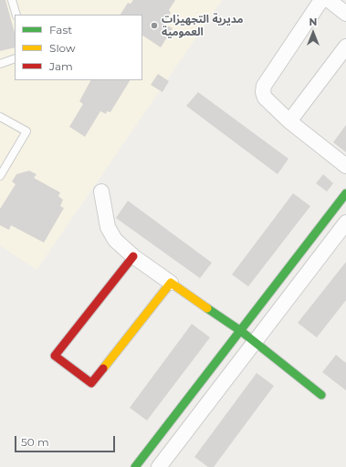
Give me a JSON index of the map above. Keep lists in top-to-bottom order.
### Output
{
  "places": ["مديرية التجهيزات العمومية"],
  "legend": ["Fast", "Slow", "Jam"],
  "scale_bar": "50 m",
  "north": "top"
}
